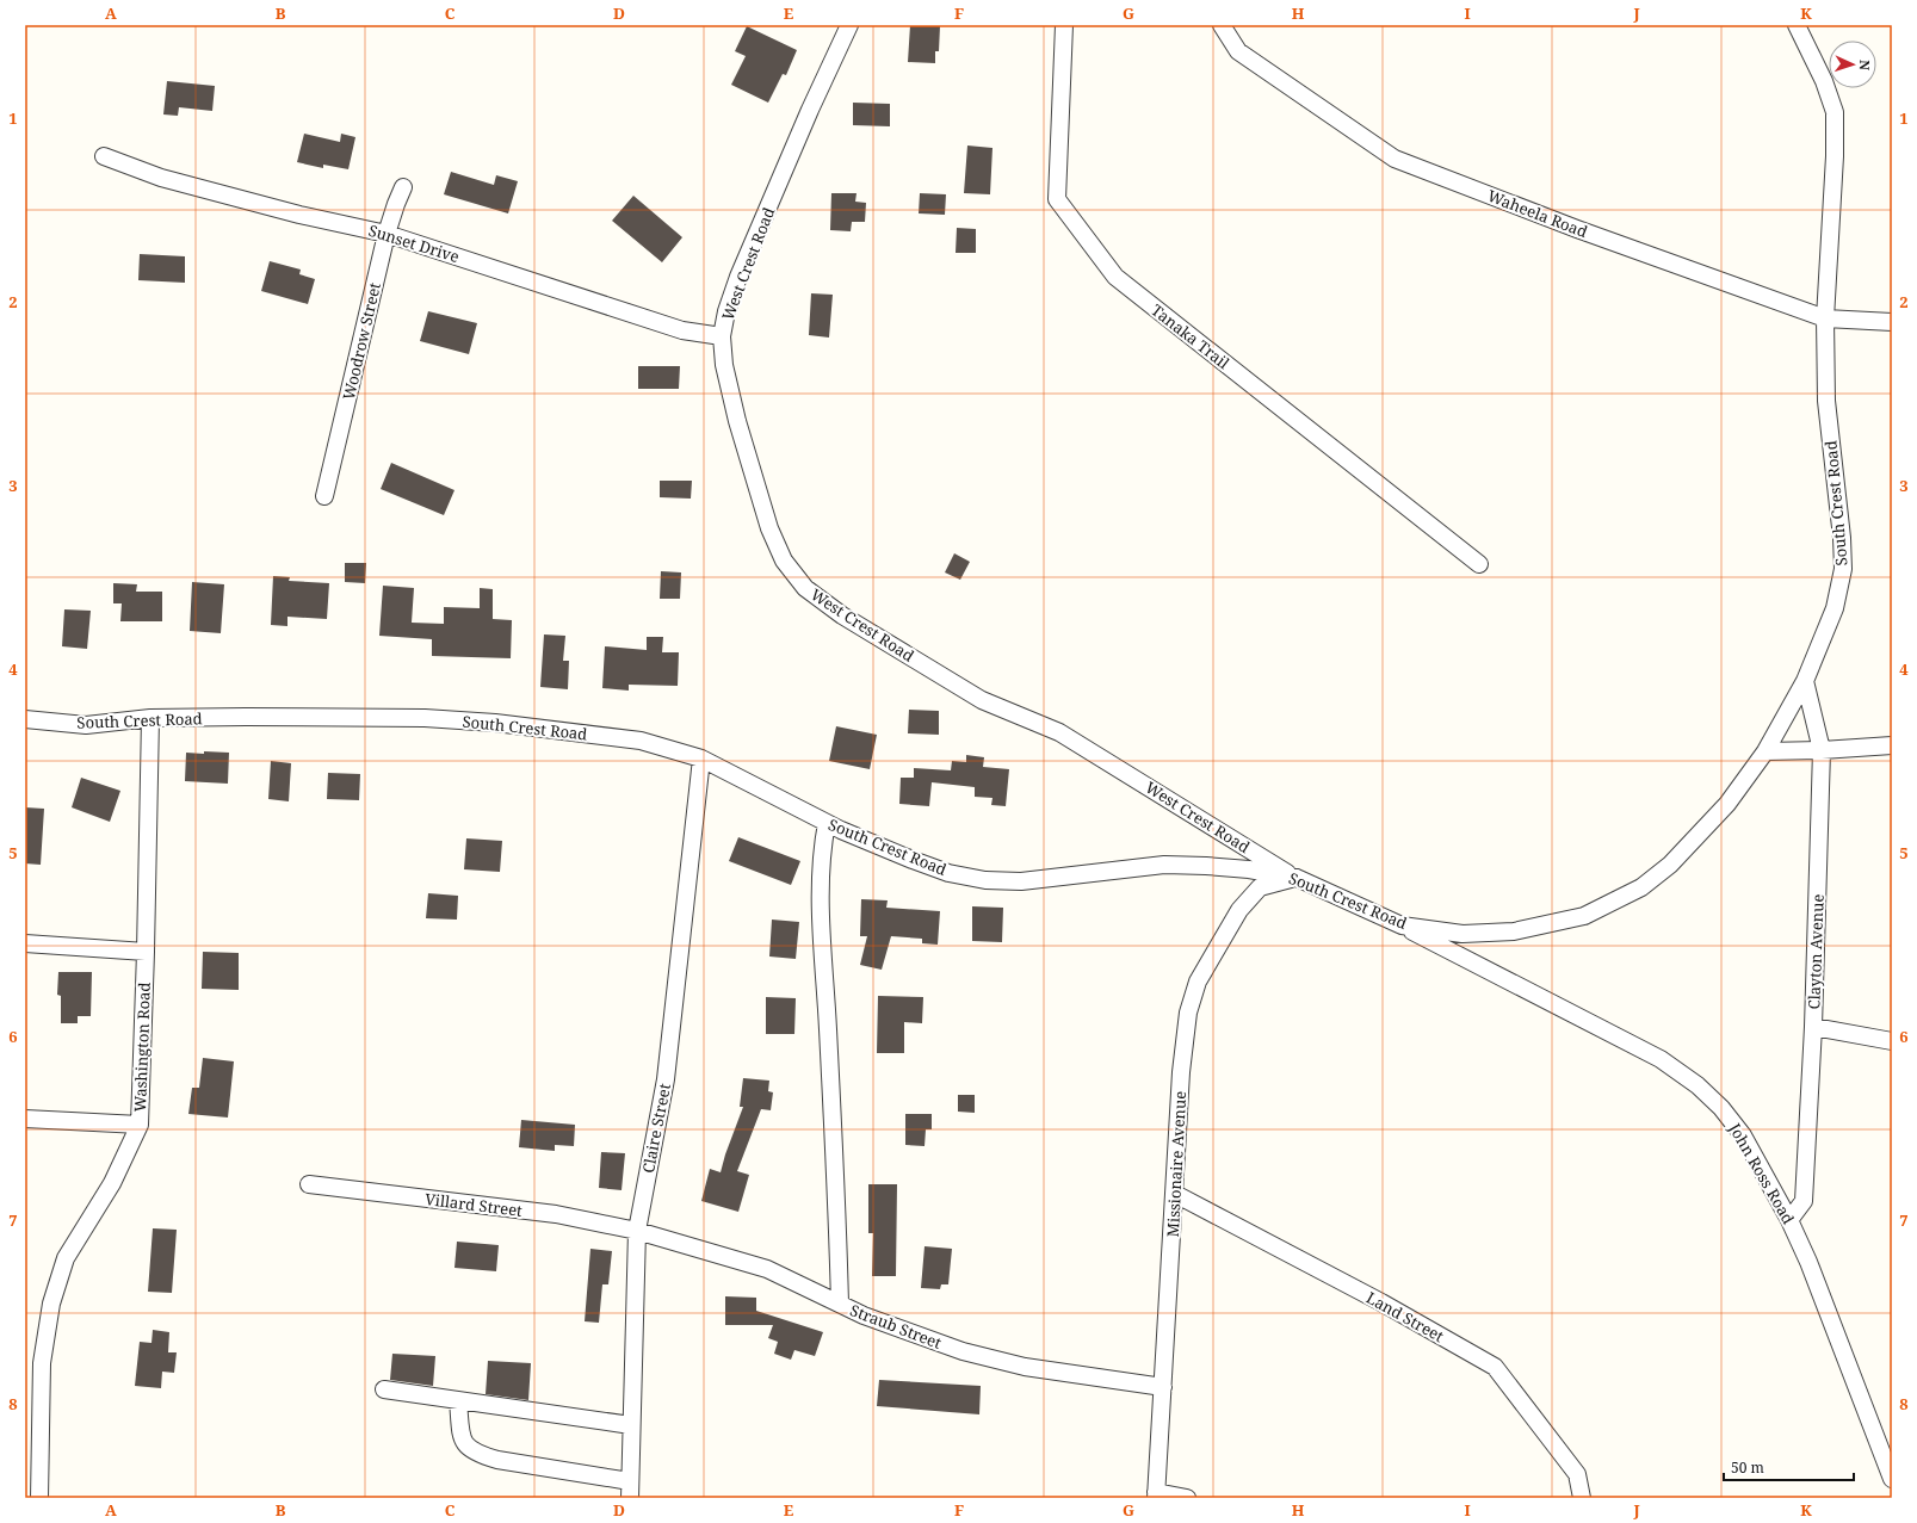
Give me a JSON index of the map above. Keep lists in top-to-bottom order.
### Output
{
  "streets": {
    "street": [
      "Waheela Road",
      "Sunset Drive",
      "West Crest Road",
      "Tanaka Trail",
      "Woodrow Street",
      "South Crest Road",
      "Clayton Avenue",
      "Washington Road",
      "Claire Street",
      "Missionaire Avenue",
      "John Ross Road",
      "Villard Street",
      "Land Street",
      "Straub Street"
    ]
  },
  "crossings": [
    ["Waheela Road", "South Crest Road"],
    ["Sunset Drive", "West Crest Road"],
    ["Sunset Drive", "Woodrow Street"],
    ["West Crest Road", "South Crest Road"],
    ["West Crest Road", "Missionaire Avenue"],
    ["South Crest Road", "Clayton Avenue"],
    ["South Crest Road", "Washington Road"],
    ["South Crest Road", "Claire Street"],
    ["South Crest Road", "Missionaire Avenue"],
    ["South Crest Road", "John Ross Road"],
    ["Clayton Avenue", "John Ross Road"],
    ["Claire Street", "Villard Street"],
    ["Claire Street", "Straub Street"],
    ["Missionaire Avenue", "Land Street"],
    ["Missionaire Avenue", "Straub Street"],
    ["Villard Street", "Straub Street"]
  ],
  "scale_bar": "50 m",
  "north": "right",
  "grid": {
    "columns": [
      "A",
      "B",
      "C",
      "D",
      "E",
      "F",
      "G",
      "H",
      "I",
      "J",
      "K"
    ],
    "rows": [
      "1",
      "2",
      "3",
      "4",
      "5",
      "6",
      "7",
      "8"
    ]
  }
}
